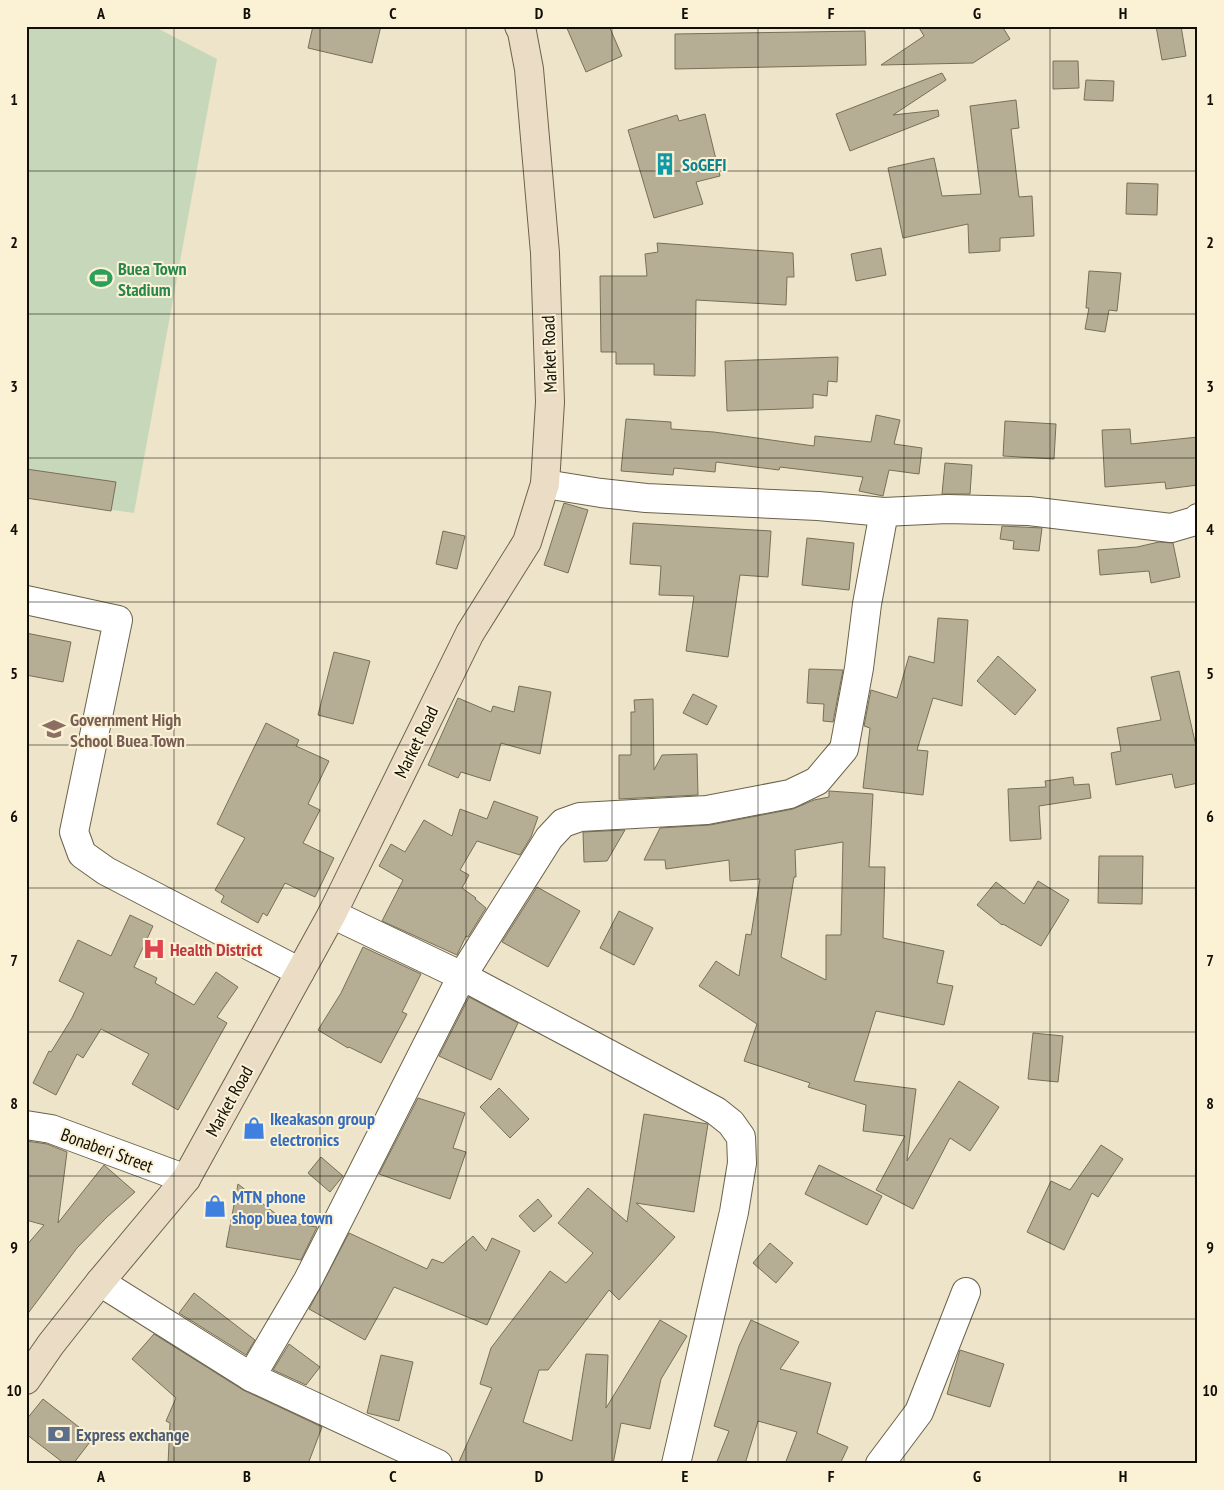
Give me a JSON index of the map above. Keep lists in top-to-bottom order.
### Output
{
  "streets": {
    "main road": ["Market Road"],
    "street": ["Bonaberi Street"]
  },
  "crossings": [
    ["Market Road", "Bonaberi Street"]
  ],
  "places": {
    "building": ["SoGEFI"],
    "sports": ["Buea Town Stadium"],
    "school or university": ["Government High School Buea Town"],
    "hospital": ["Health District"],
    "shop": ["Ikeakason group electronics", "MTN phone shop buea town"],
    "bank": ["Express exchange"]
  },
  "grid": {
    "columns": [
      "A",
      "B",
      "C",
      "D",
      "E",
      "F",
      "G",
      "H"
    ],
    "rows": [
      "1",
      "2",
      "3",
      "4",
      "5",
      "6",
      "7",
      "8",
      "9",
      "10"
    ]
  }
}
